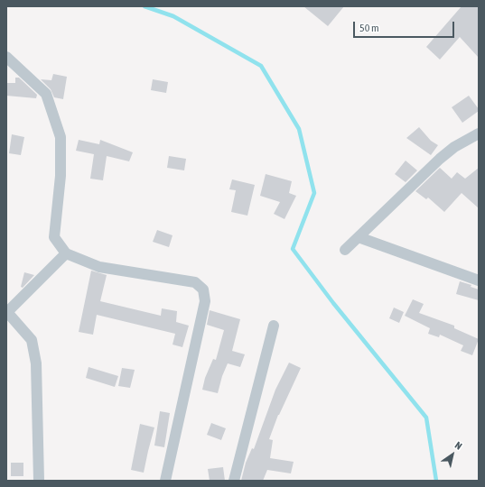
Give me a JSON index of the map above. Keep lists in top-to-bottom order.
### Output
{
  "scale_bar": "50 m",
  "north": "top right"
}
